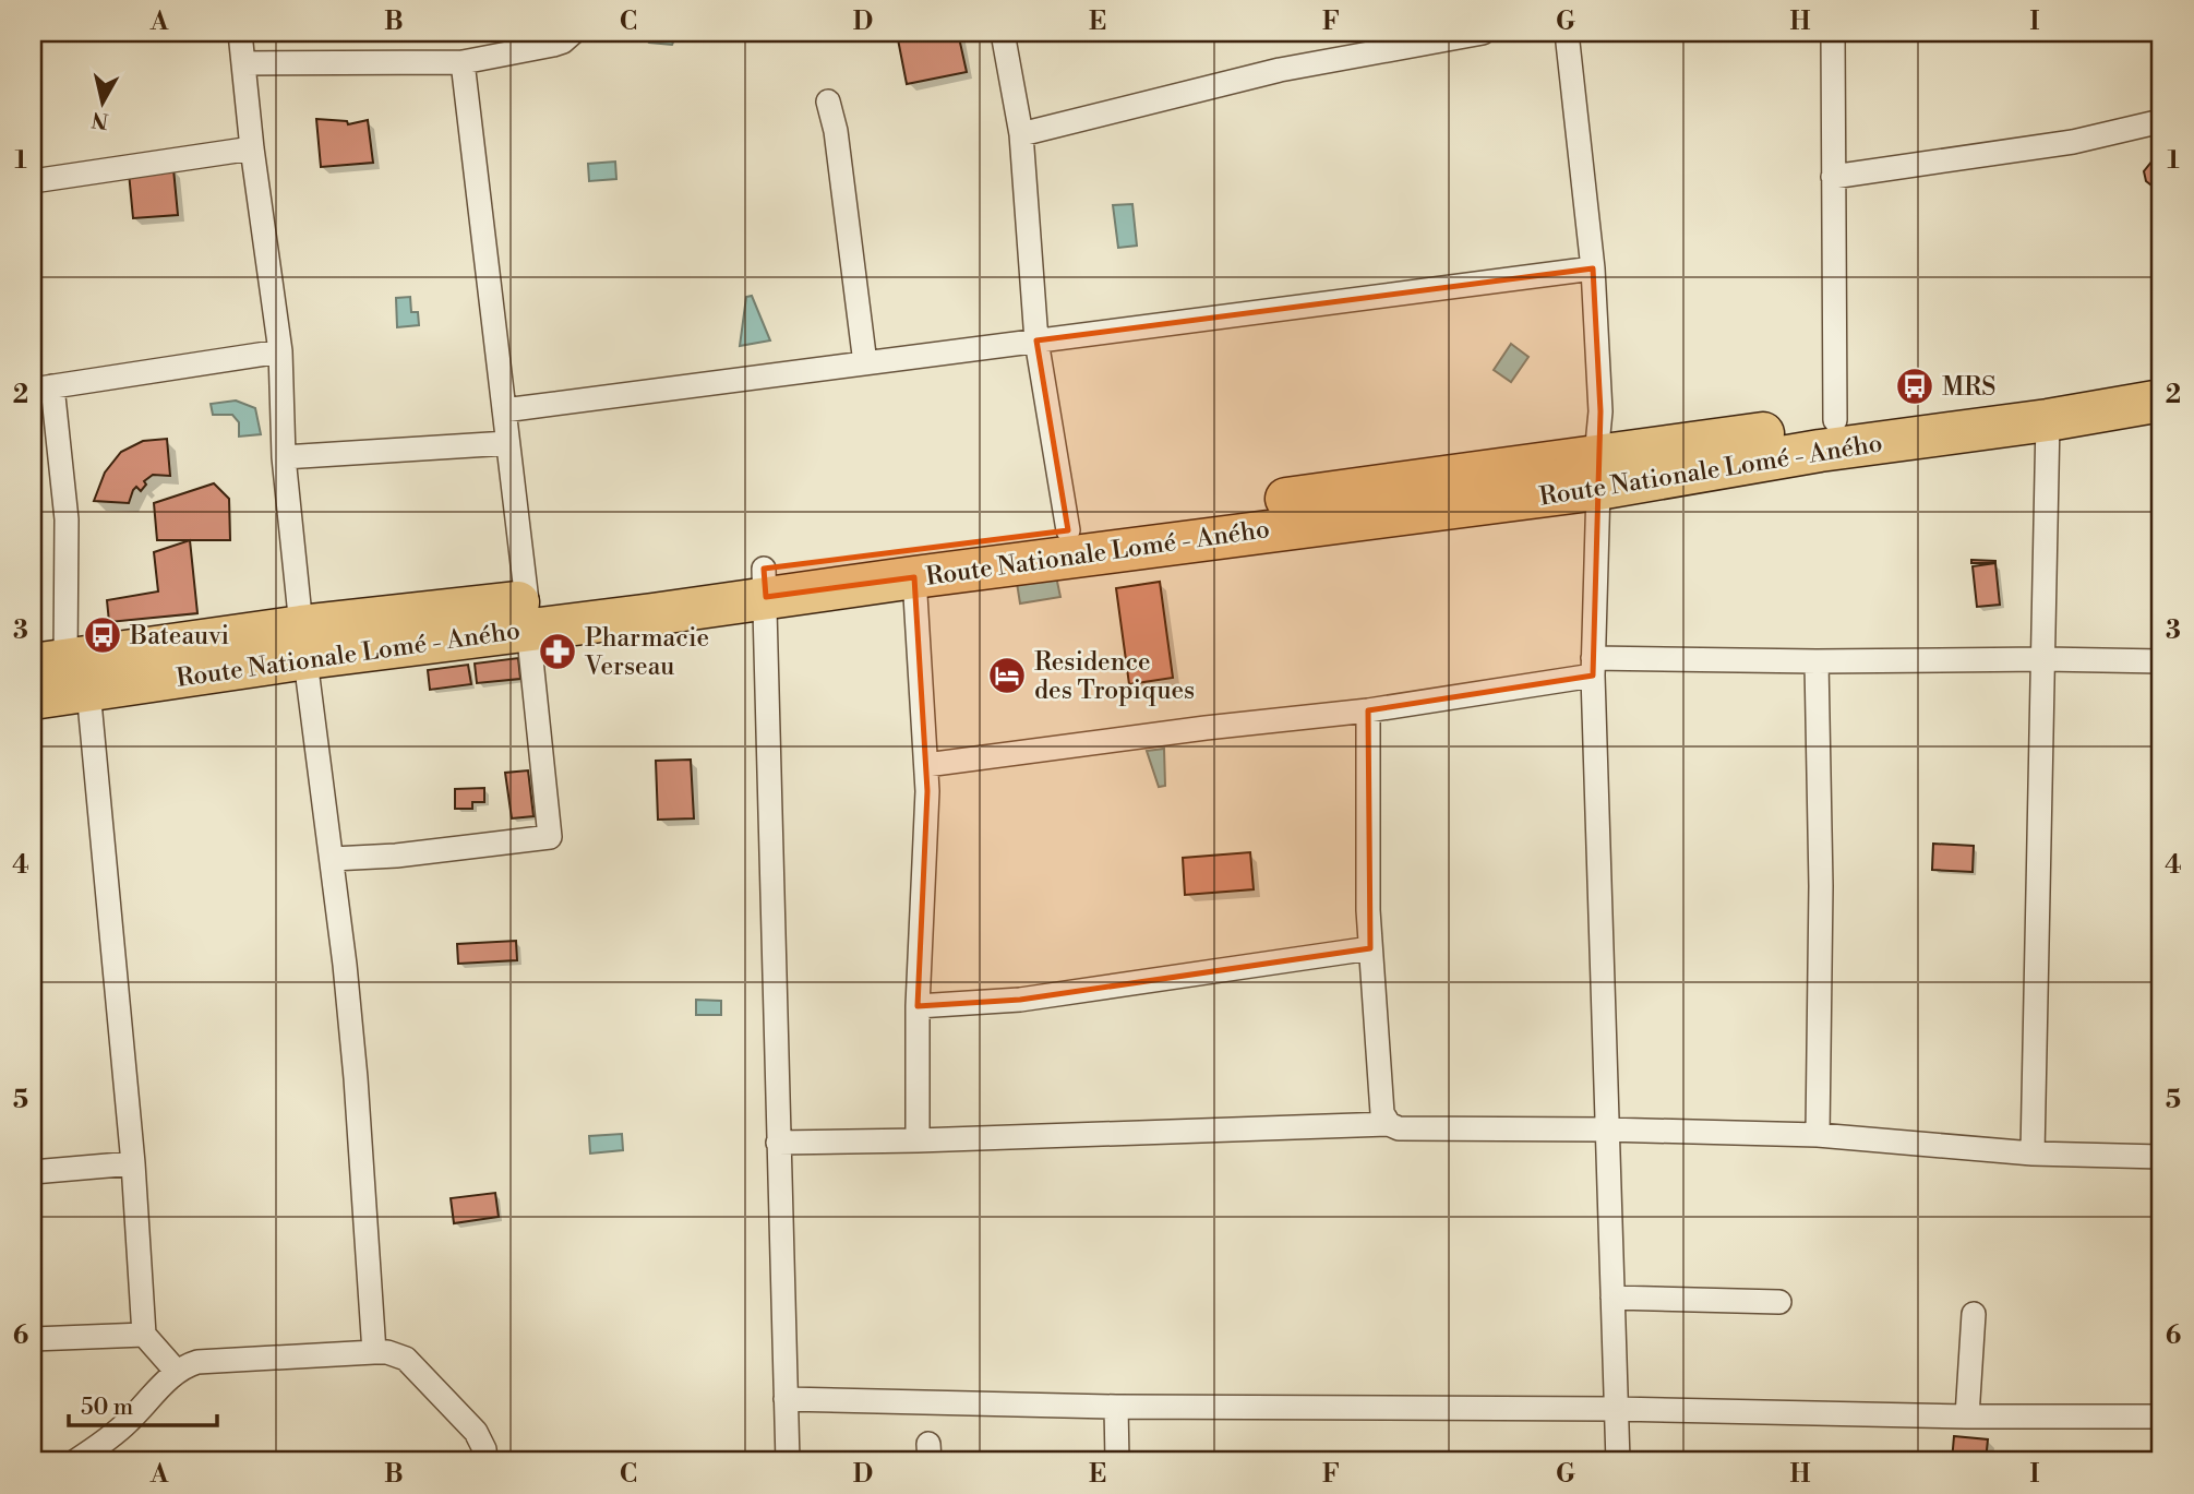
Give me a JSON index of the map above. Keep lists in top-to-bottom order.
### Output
{
  "streets": {
    "highway": ["Route Nationale Lomé - Aného"]
  },
  "places": {
    "bus stop": ["MRS", "Bateauvi"],
    "pharmacy": ["Pharmacie Verseau"],
    "hotel": ["Residence des Tropiques"]
  },
  "scale_bar": "50 m",
  "north": "bottom",
  "grid": {
    "columns": [
      "A",
      "B",
      "C",
      "D",
      "E",
      "F",
      "G",
      "H",
      "I"
    ],
    "rows": [
      "1",
      "2",
      "3",
      "4",
      "5",
      "6"
    ]
  }
}
